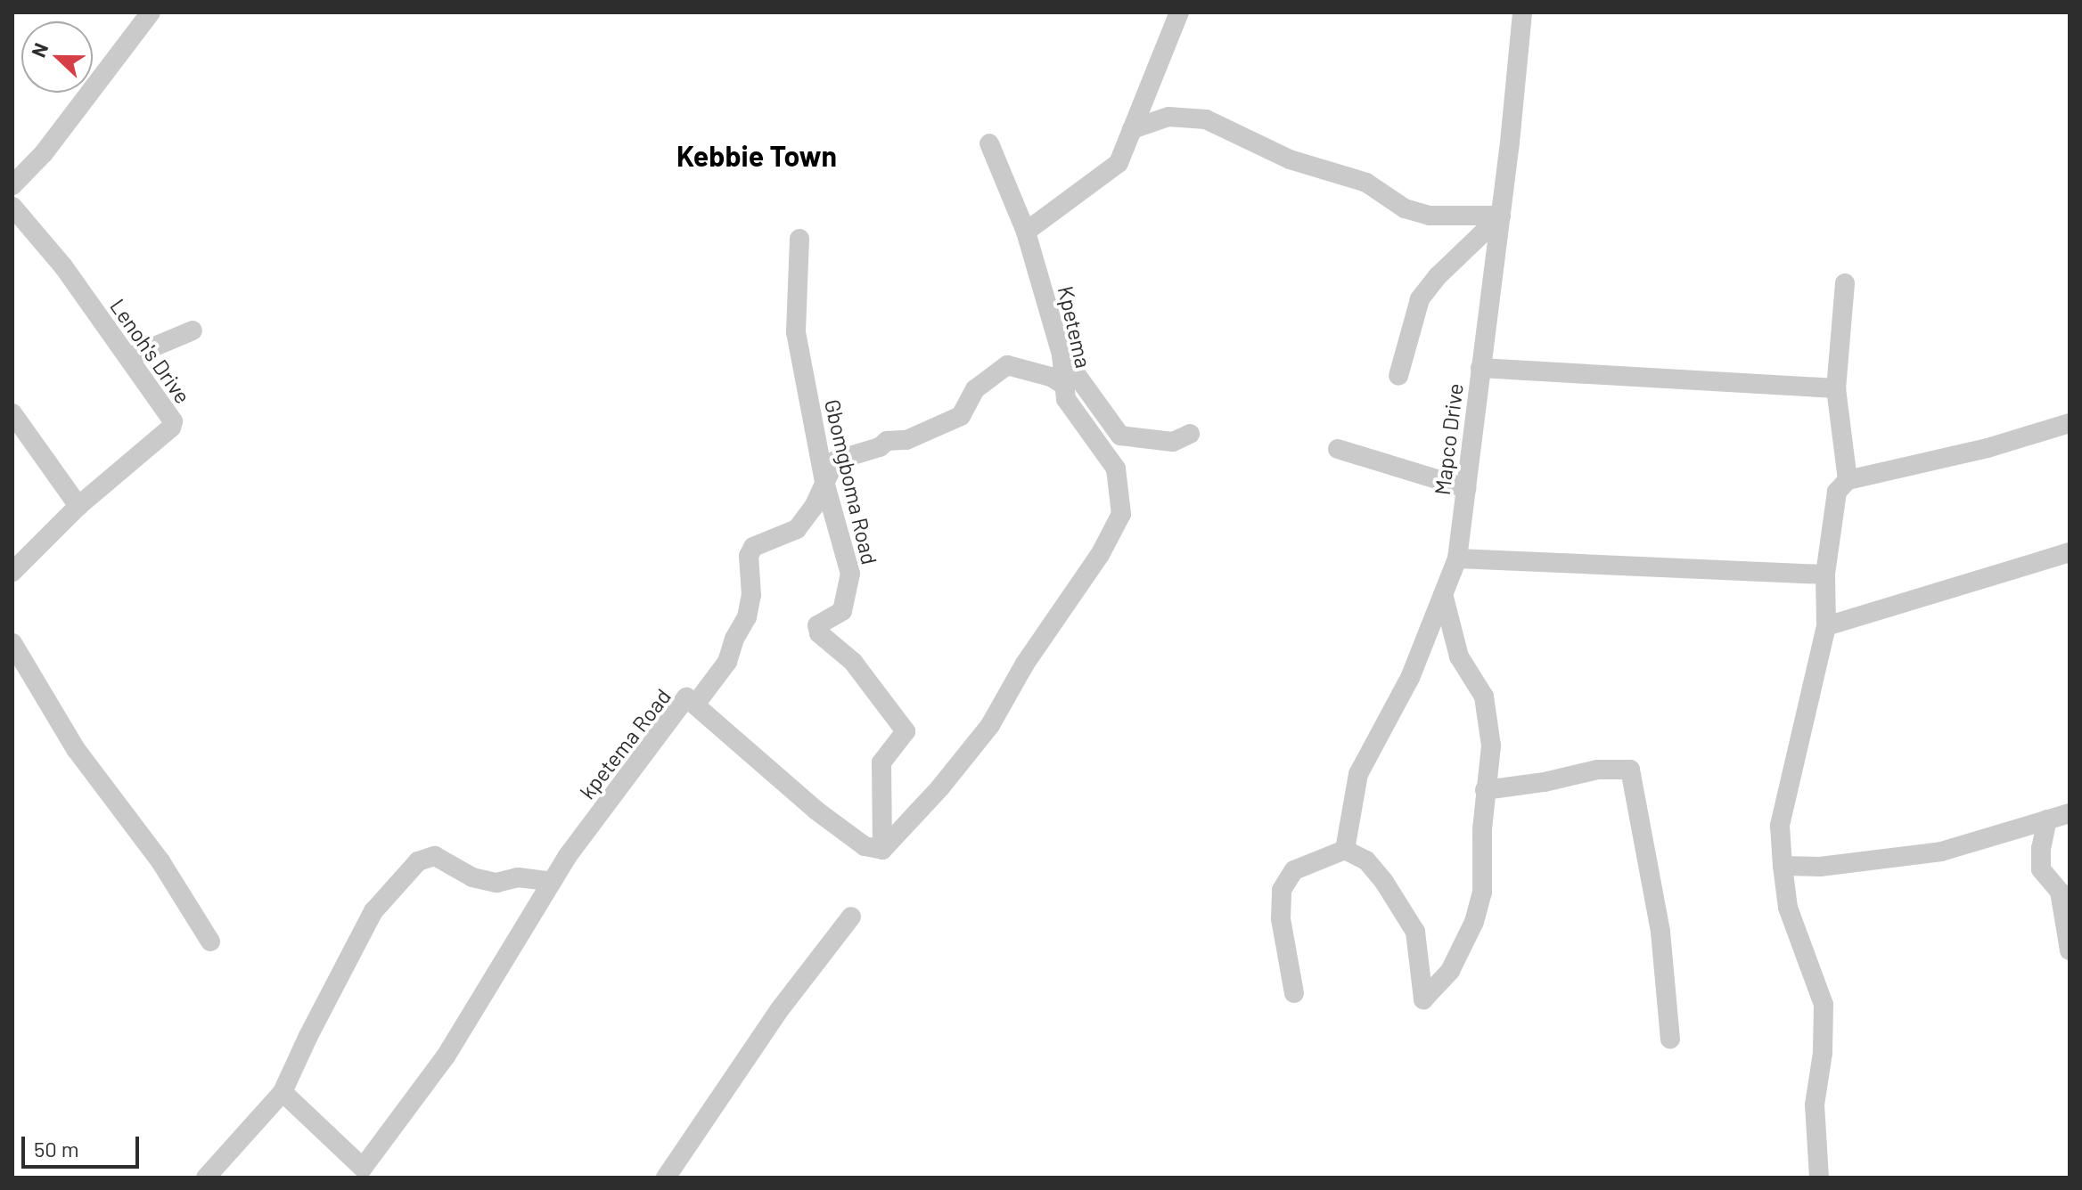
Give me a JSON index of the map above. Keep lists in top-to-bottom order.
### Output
{
  "streets": {
    "street": [
      "Kpetema",
      "Lenoh's Drive",
      "Mapco Drive",
      "Gbomgboma Road",
      "kpetema Road"
    ]
  },
  "crossings": [
    ["Kpetema", "Gbomgboma Road"],
    ["Kpetema", "kpetema Road"],
    ["Gbomgboma Road", "kpetema Road"]
  ],
  "districts": ["Kebbie Town"],
  "scale_bar": "50 m",
  "north": "left"
}
